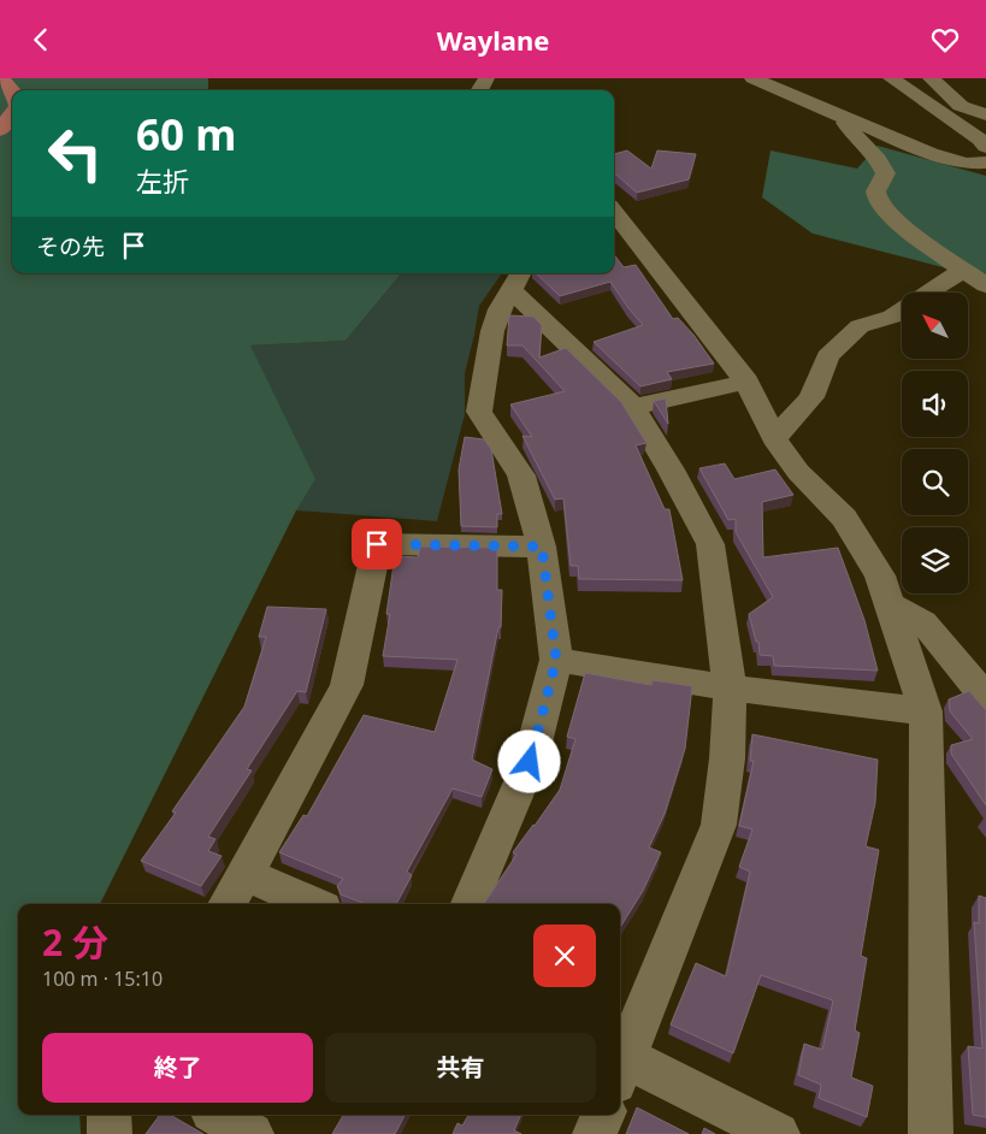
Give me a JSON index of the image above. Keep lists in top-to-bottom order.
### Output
{
  "north": "top left",
  "page": {
    "header": "Waylane",
    "turn": ["60 m", "左折"],
    "then": "その先",
    "heading": ["2 分", "100 m · 15:10"],
    "buttons": ["終了", "共有"]
  }
}
